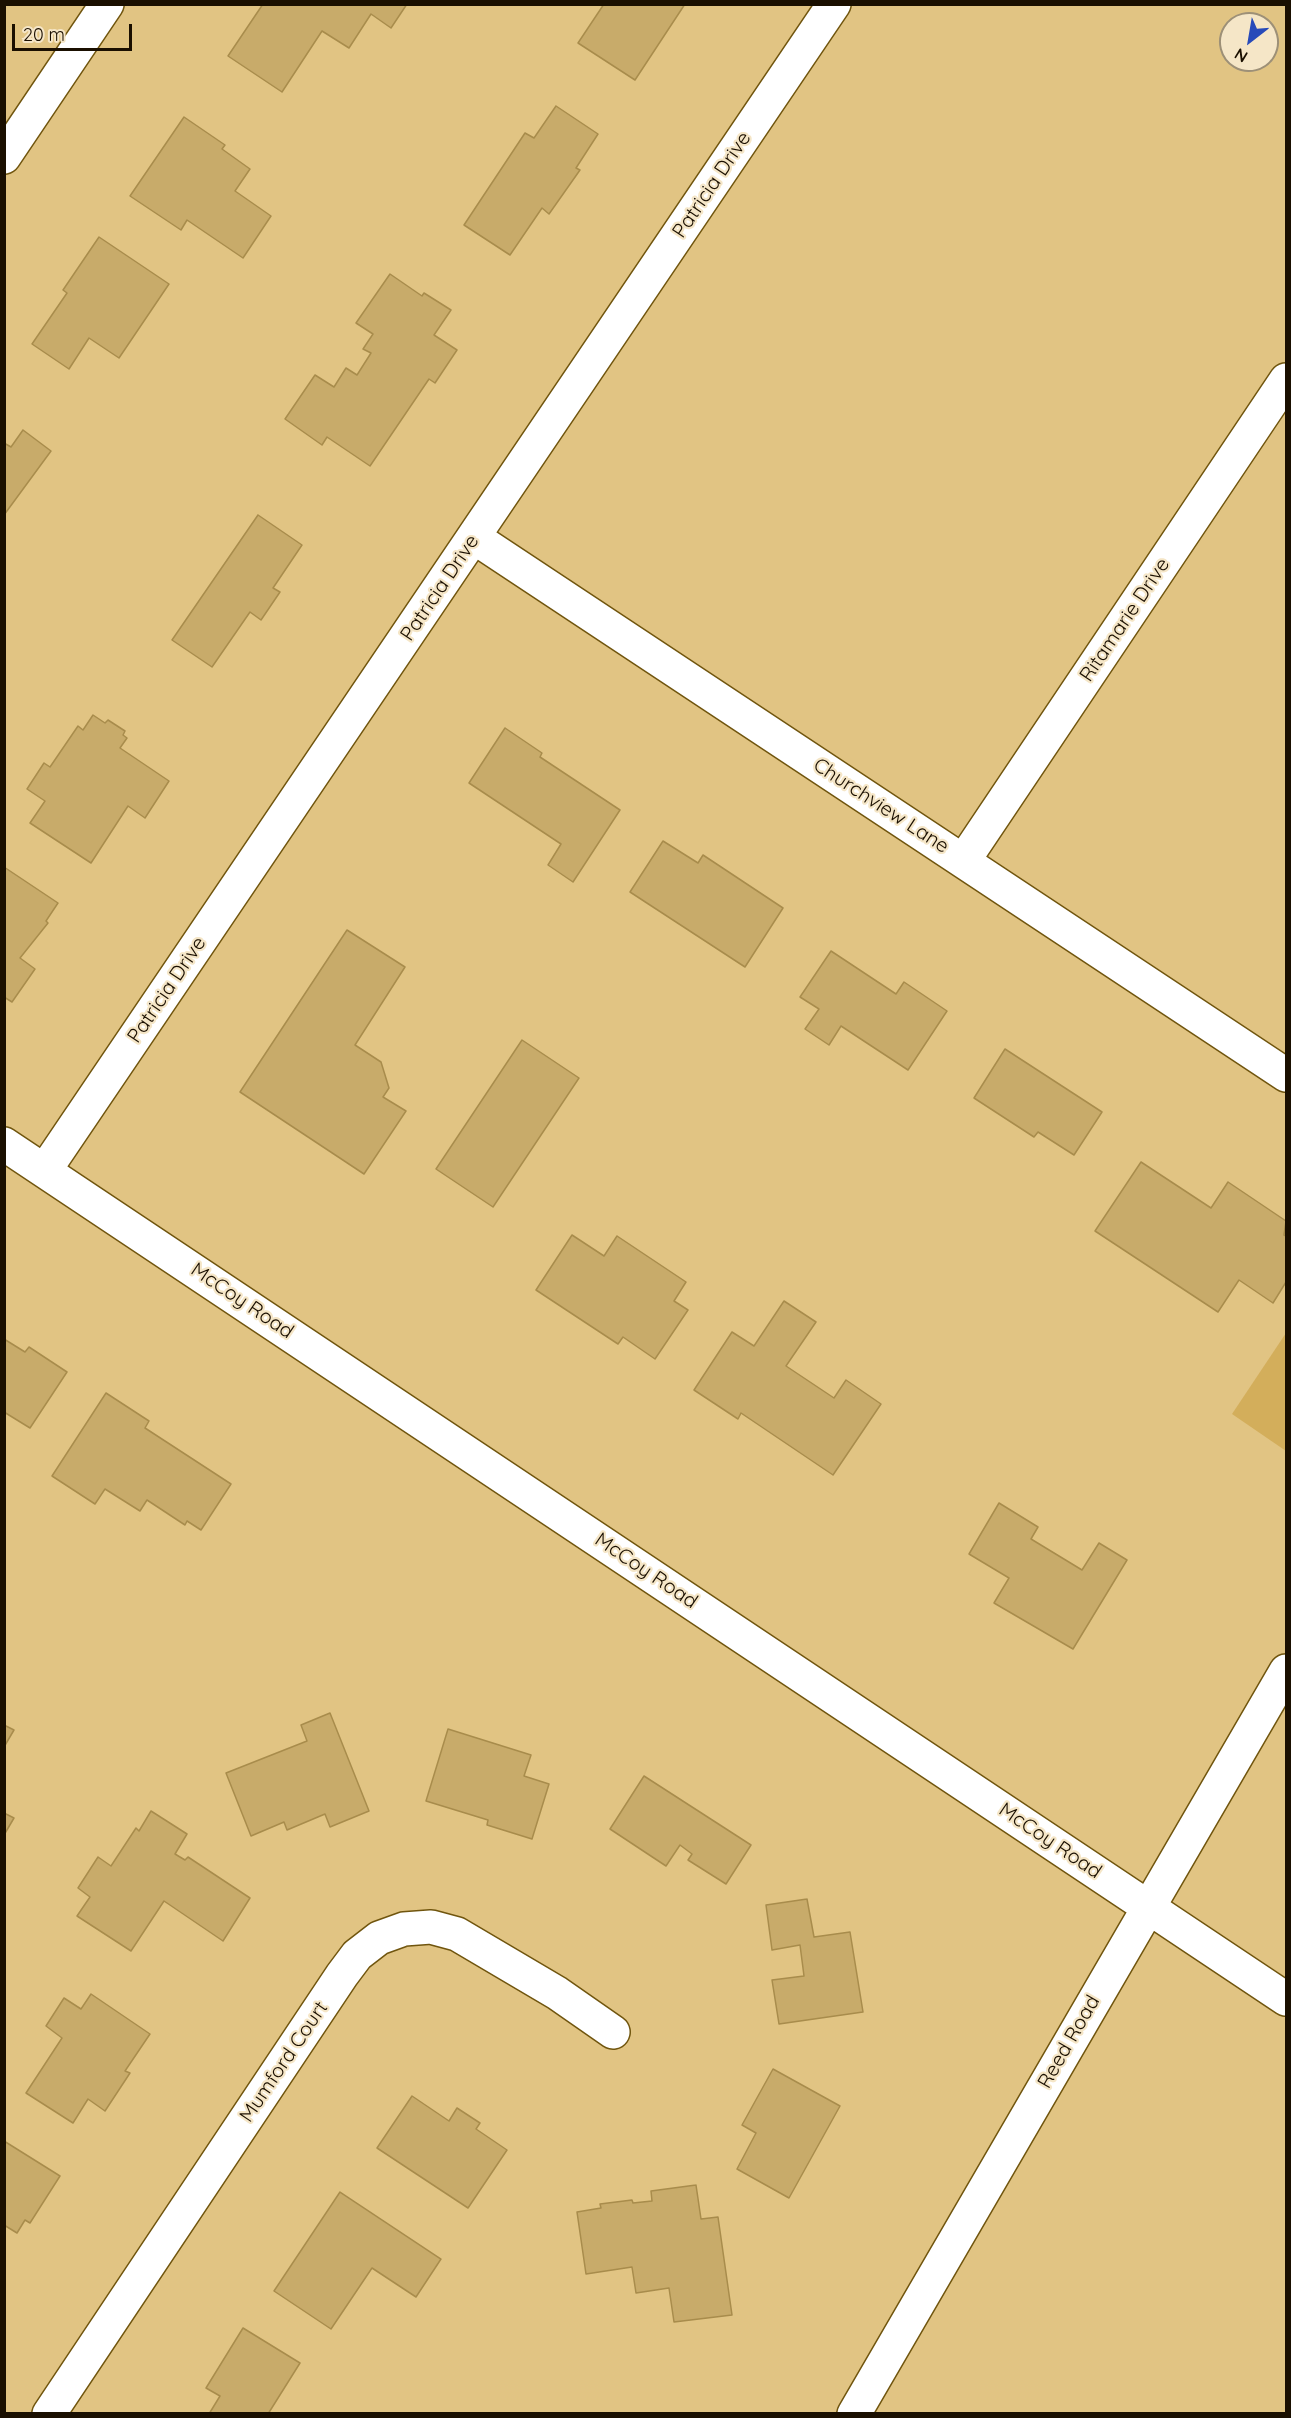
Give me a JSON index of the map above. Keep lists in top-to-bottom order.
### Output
{
  "streets": {
    "street": [
      "Patricia Drive",
      "Ritamarie Drive",
      "Churchview Lane",
      "McCoy Road",
      "Reed Road",
      "Mumford Court"
    ]
  },
  "crossings": [
    ["Patricia Drive", "Churchview Lane"],
    ["Patricia Drive", "McCoy Road"],
    ["Ritamarie Drive", "Churchview Lane"],
    ["McCoy Road", "Reed Road"]
  ],
  "scale_bar": "20 m",
  "north": "bottom left"
}
